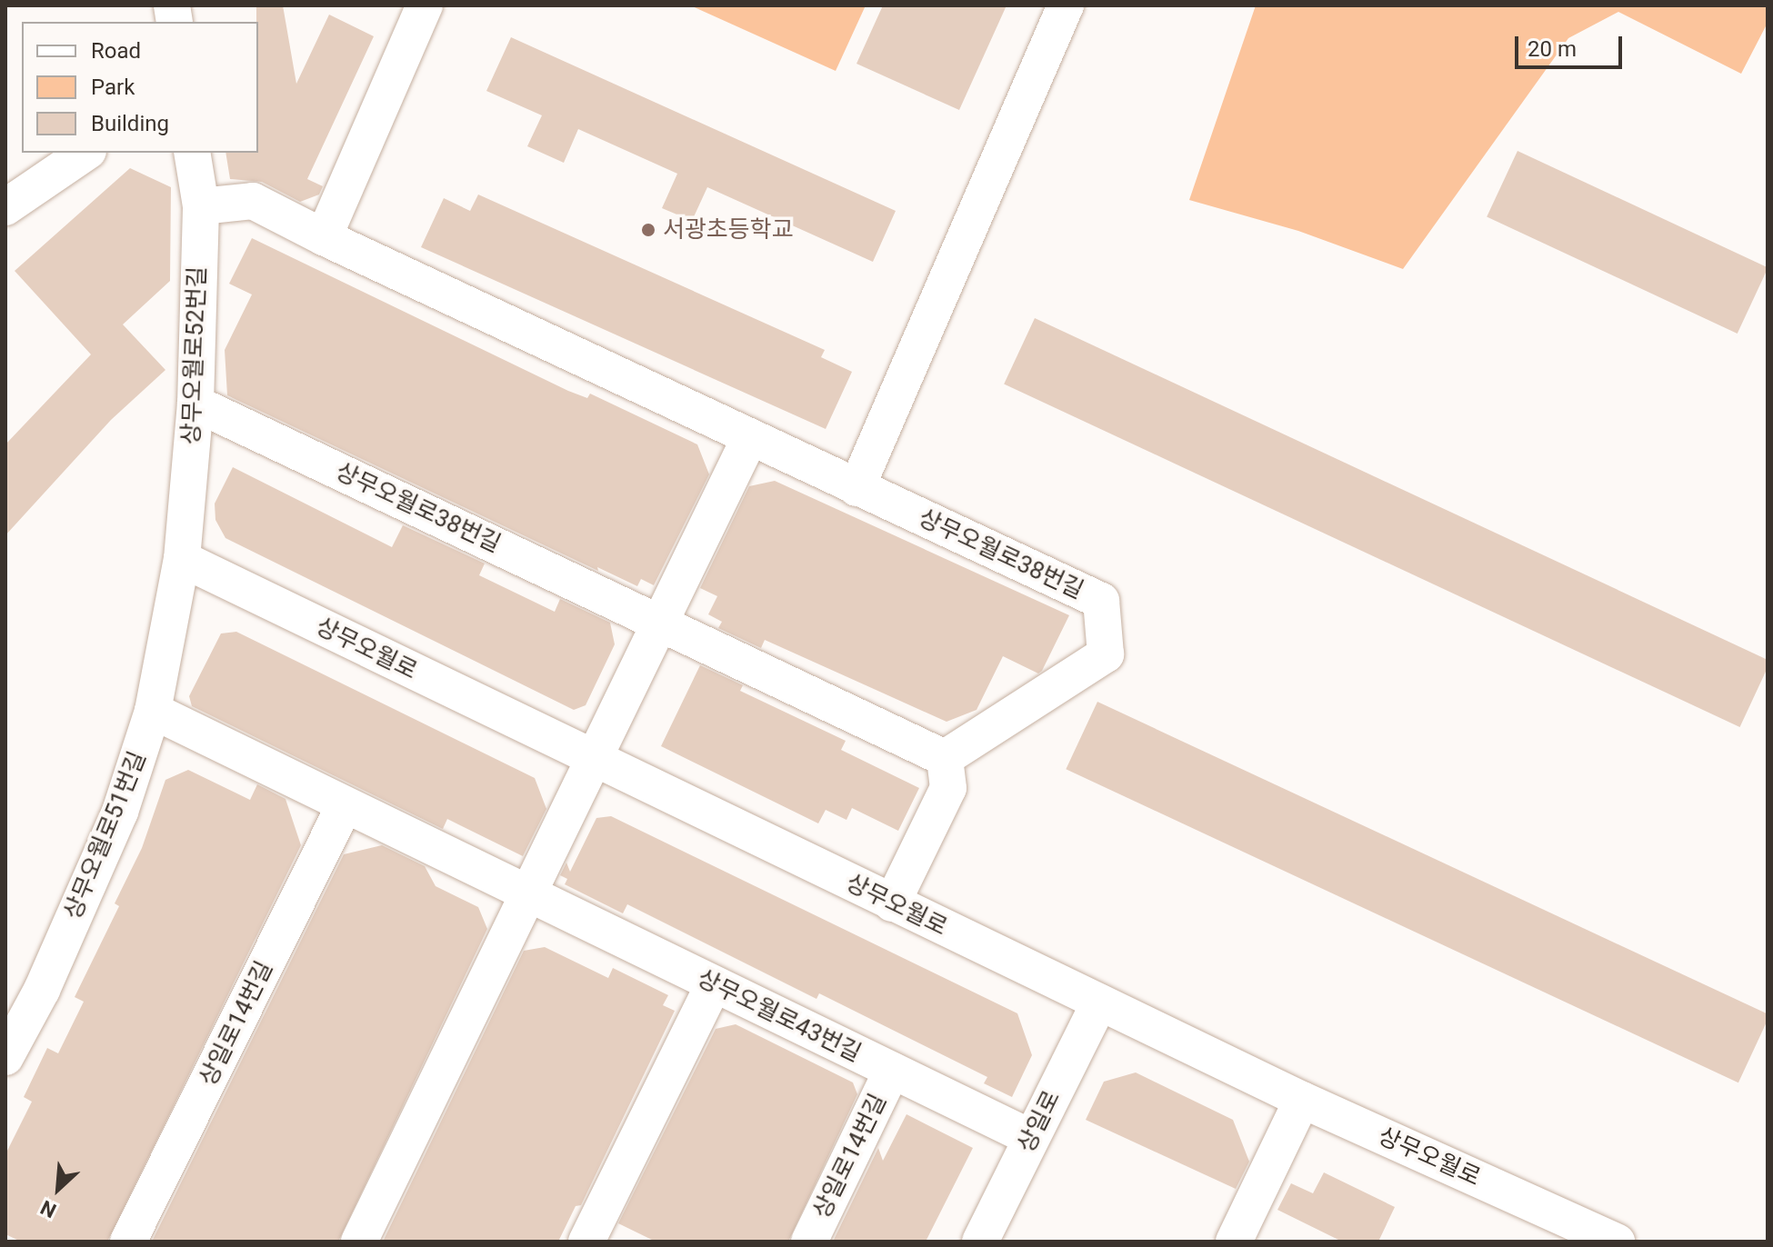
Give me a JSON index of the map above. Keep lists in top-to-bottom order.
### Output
{
  "streets": {
    "street": [
      "상무오월로52번길",
      "상무오월로38번길",
      "상무오월로",
      "상무오월로51번길",
      "상무오월로43번길",
      "상일로14번길",
      "상일로"
    ]
  },
  "crossings": [
    ["상무오월로52번길", "상무오월로38번길"],
    ["상무오월로52번길", "상무오월로"],
    ["상무오월로52번길", "상무오월로51번길"],
    ["상무오월로", "상무오월로51번길"],
    ["상무오월로", "상일로"],
    ["상무오월로51번길", "상무오월로43번길"],
    ["상무오월로43번길", "상일로14번길"],
    ["상무오월로43번길", "상일로"]
  ],
  "places": ["서광초등학교"],
  "legend": ["Road", "Park", "Building"],
  "scale_bar": "20 m",
  "north": "bottom left"
}
